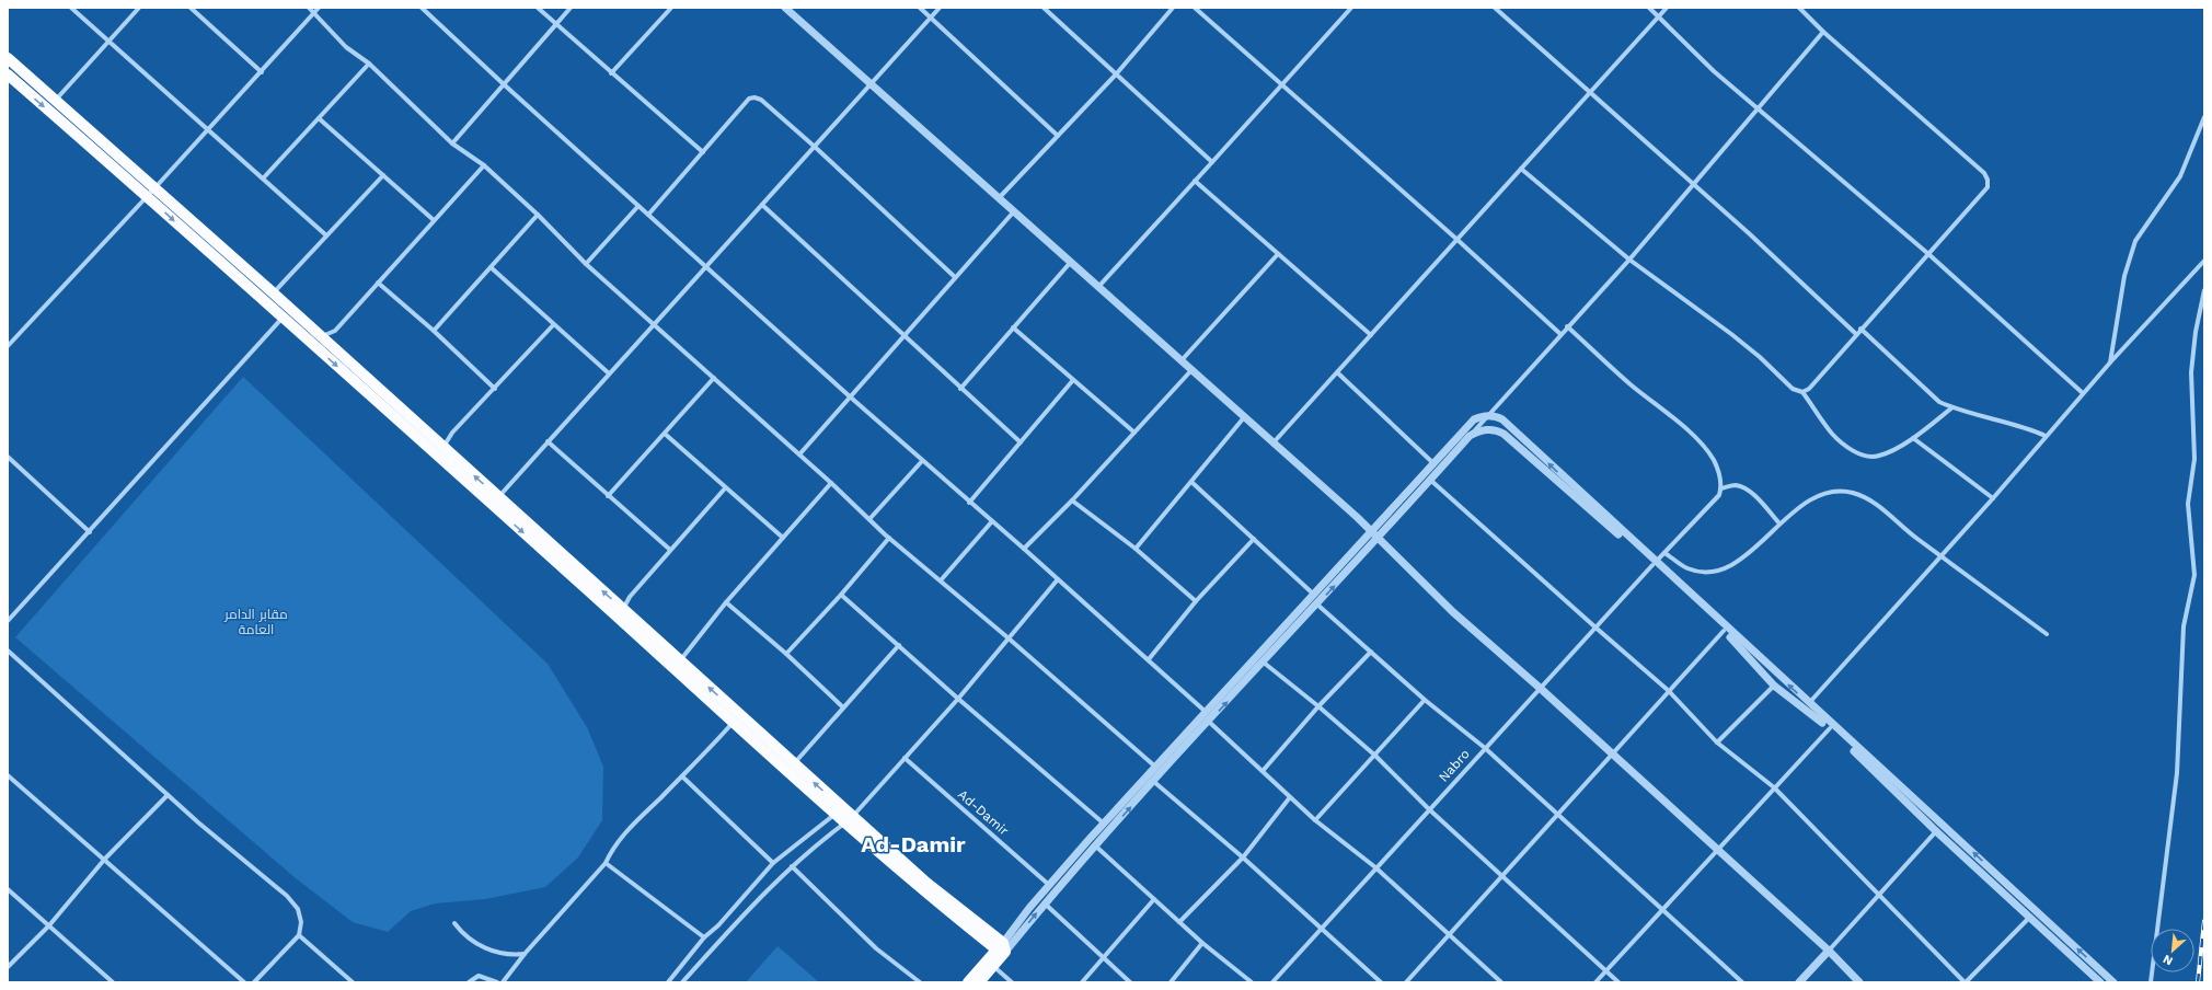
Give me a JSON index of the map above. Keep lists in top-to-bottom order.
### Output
{
  "streets": {
    "street": ["Nabro", "Ad-Damir"]
  },
  "districts": ["Ad-Damir"],
  "parks": ["مقابر الدامر العامة"],
  "north": "bottom left"
}
